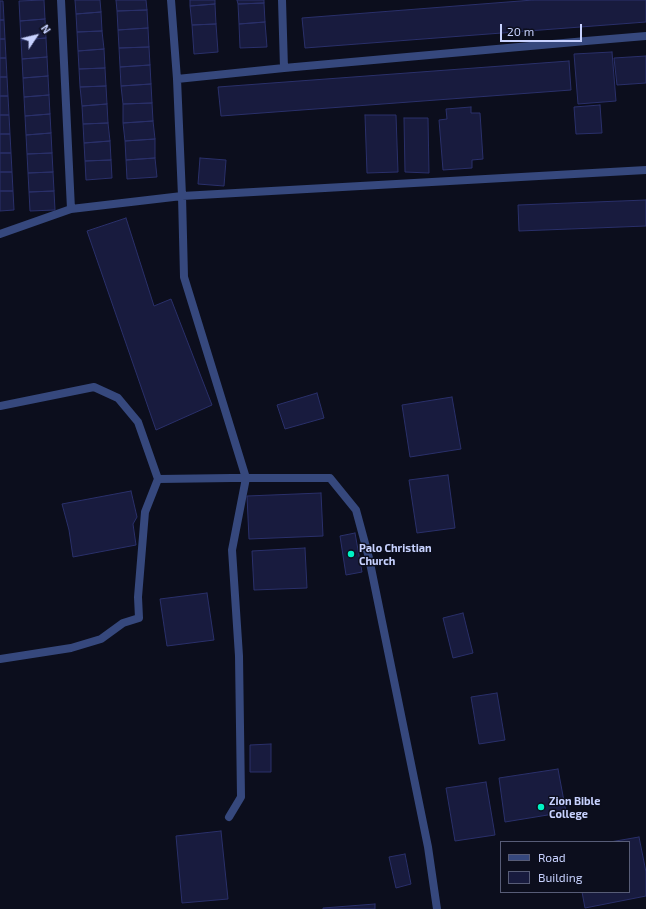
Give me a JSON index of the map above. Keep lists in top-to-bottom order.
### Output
{
  "places": ["Palo Christian Church", "Zion Bible College"],
  "legend": ["Road", "Building"],
  "scale_bar": "20 m",
  "north": "top right"
}
